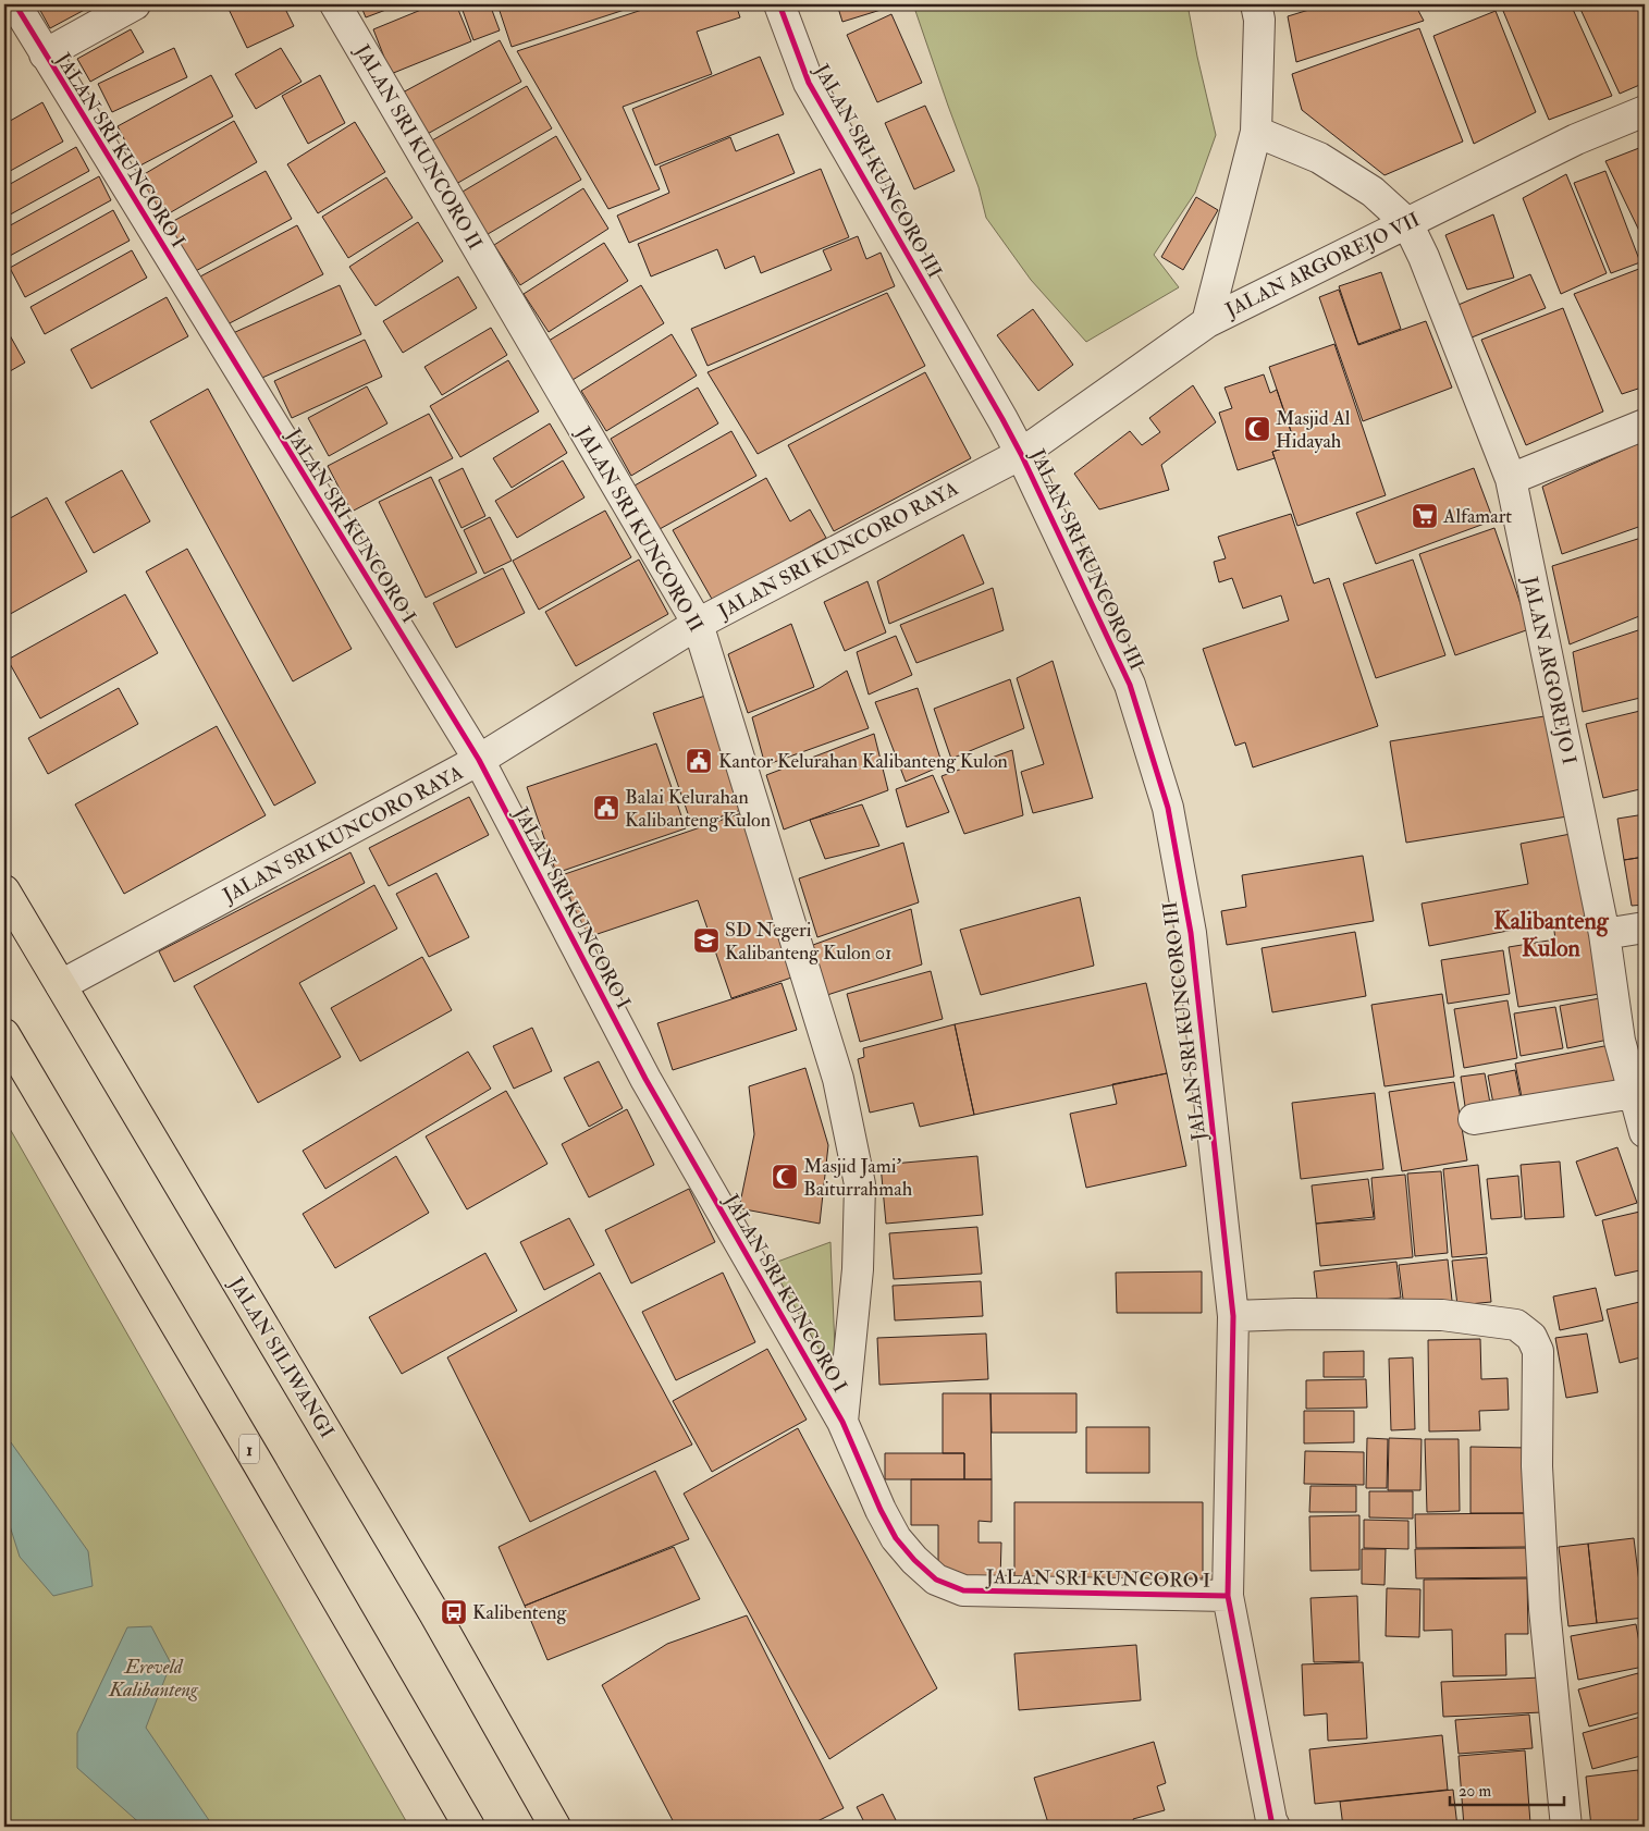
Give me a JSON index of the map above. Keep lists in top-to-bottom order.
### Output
{
  "streets": {
    "highway": ["JALAN SILIWANGI", "1"],
    "street": [
      "JALAN SRI KUNCORO II",
      "JALAN SRI KUNCORO I",
      "JALAN SRI KUNCORO III",
      "JALAN ARGOREJO VII",
      "JALAN SRI KUNCORO RAYA",
      "JALAN ARGOREJO I"
    ]
  },
  "crossings": [
    ["JALAN SRI KUNCORO II", "JALAN SRI KUNCORO I"],
    ["JALAN SRI KUNCORO II", "JALAN SRI KUNCORO RAYA"],
    ["JALAN SRI KUNCORO I", "JALAN SRI KUNCORO III"],
    ["JALAN SRI KUNCORO I", "JALAN SRI KUNCORO RAYA"],
    ["JALAN SRI KUNCORO III", "JALAN ARGOREJO VII"],
    ["JALAN SRI KUNCORO III", "JALAN SRI KUNCORO RAYA"],
    ["JALAN ARGOREJO VII", "JALAN SRI KUNCORO RAYA"],
    ["JALAN ARGOREJO VII", "JALAN ARGOREJO I"],
    ["JALAN SRI KUNCORO RAYA", "JALAN SILIWANGI"]
  ],
  "districts": ["Kalibanteng Kulon"],
  "parks": ["Ereveld Kalibanteng"],
  "places": {
    "mosque": ["Masjid Al Hidayah", "Masjid Jami' Baiturrahmah"],
    "supermarket": ["Alfamart"],
    "public building": ["Kantor Kelurahan Kalibanteng Kulon", "Balai Kelurahan Kalibanteng Kulon"],
    "school or university": ["SD Negeri Kalibanteng Kulon 01"],
    "bus stop": ["Kalibenteng"]
  },
  "scale_bar": "20 m"
}
